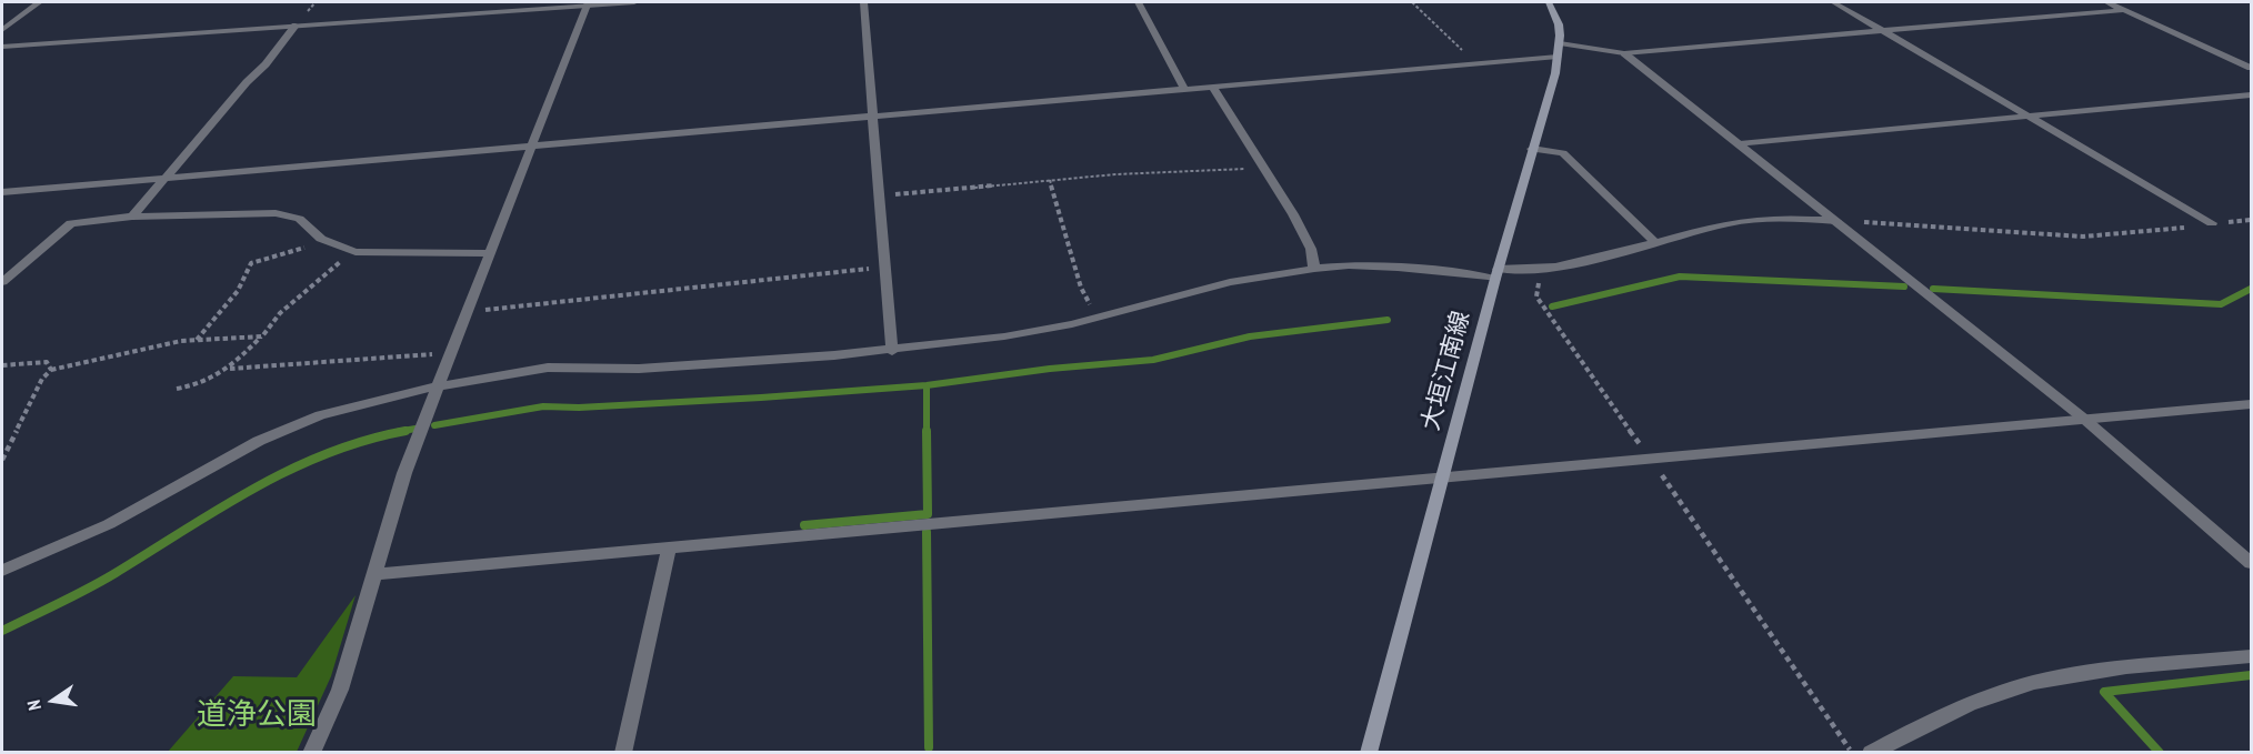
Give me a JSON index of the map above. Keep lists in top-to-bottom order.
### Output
{
  "streets": {
    "main road": ["大垣江南線"]
  },
  "parks": ["道浄公園"],
  "north": "left"
}
